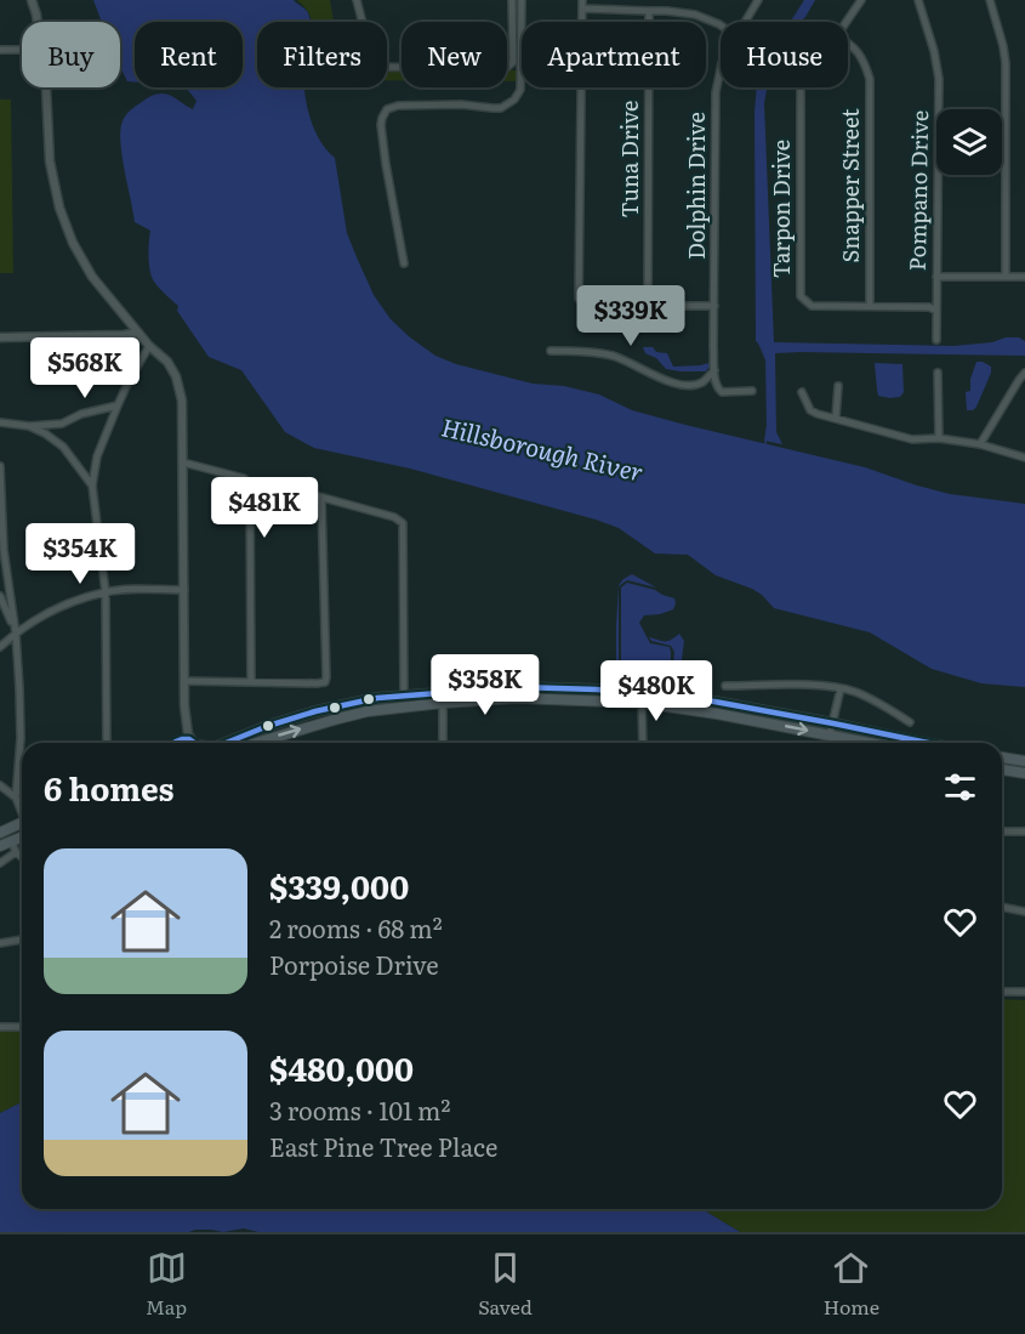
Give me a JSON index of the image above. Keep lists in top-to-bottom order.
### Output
{
  "streets": {
    "street": [
      "Tuna Drive",
      "Dolphin Drive",
      "Snapper Street",
      "Pompano Drive",
      "Tarpon Drive"
    ]
  },
  "crossings": [
    ["Snapper Street", "Tarpon Drive"],
    ["Pompano Drive", "Tarpon Drive"]
  ],
  "water": ["Hillsborough River"],
  "page": {
    "chip": [
      "Buy",
      "Rent",
      "Filters",
      "New",
      "Apartment",
      "House"
    ],
    "price": [
      "$339K",
      "$568K",
      "$481K",
      "$354K",
      "$358K",
      "$480K"
    ],
    "heading": "6 homes",
    "list": [
      {
        "name": "$339,000",
        "note": "2 rooms · 68 m² · Porpoise Drive"
      },
      {
        "name": "$480,000",
        "note": "3 rooms · 101 m² · East Pine Tree Place"
      }
    ],
    "tabs": ["Map", "Saved", "Home"]
  }
}
